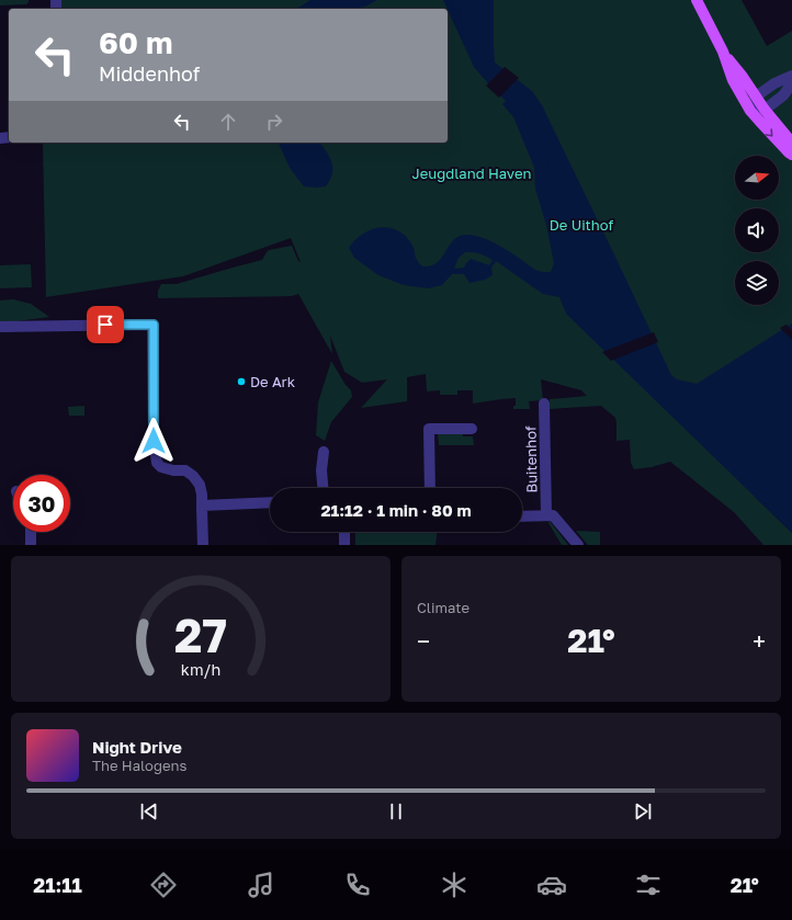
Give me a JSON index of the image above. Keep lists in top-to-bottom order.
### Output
{
  "streets": {
    "street": ["Buitenhof"]
  },
  "parks": ["Jeugdland Haven", "De Uithof"],
  "places": ["De Ark"],
  "north": "right",
  "page": {
    "turn": ["60 m", "Middenhof"],
    "limit": "30",
    "trip": "21:12 · 1 min · 80 m",
    "tile": "Climate",
    "heat": ["−", "21°", "+"],
    "song": ["Night Drive", "The Halogens"],
    "tabs": ["21:11", "21°"],
    "gauge": ["27", "km/h"]
  }
}
